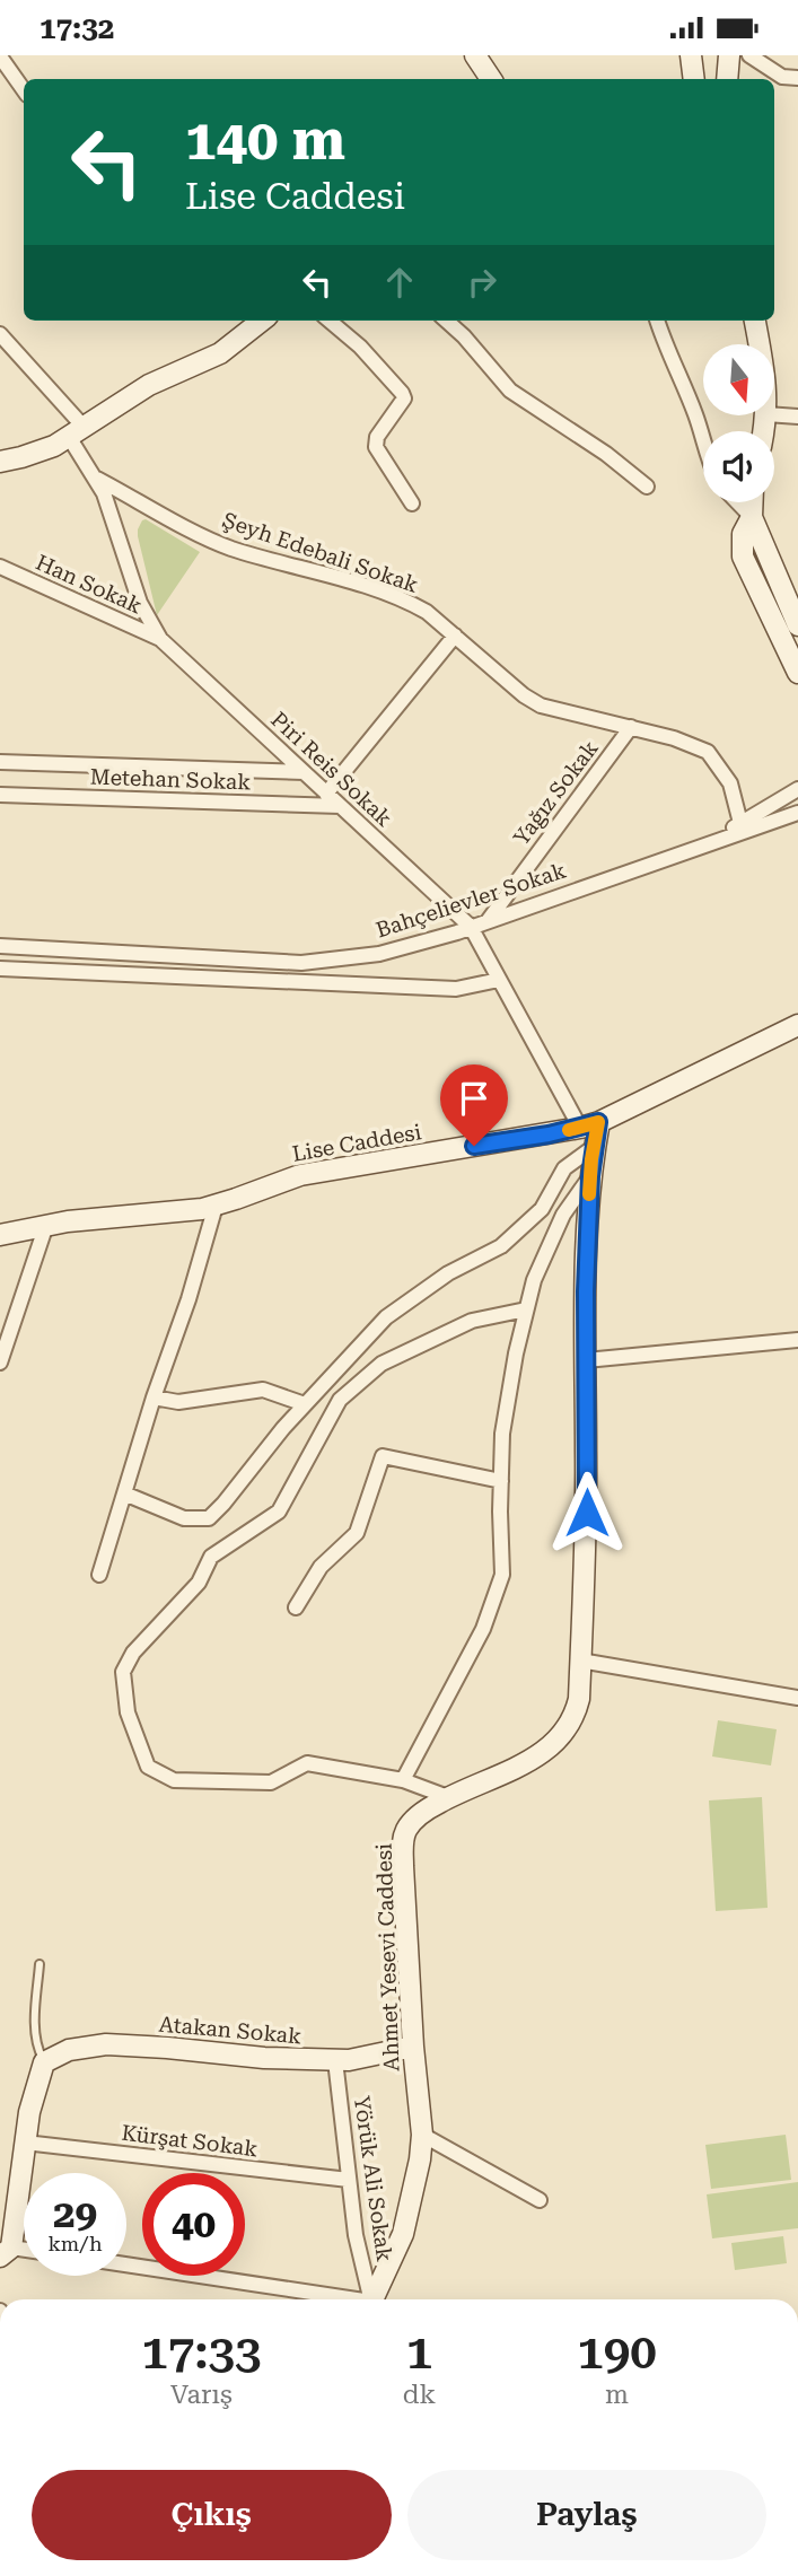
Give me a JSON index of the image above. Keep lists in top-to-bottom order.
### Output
{
  "streets": {
    "street": [
      "Şeyh Edebali Sokak",
      "Han Sokak",
      "Piri Reis Sokak",
      "Metehan Sokak",
      "Yağız Sokak",
      "Bahçelievler Sokak",
      "Lise Caddesi",
      "Ahmet Yesevi Caddesi",
      "Atakan Sokak",
      "Kürşat Sokak",
      "Yörük Ali Sokak"
    ]
  },
  "crossings": [
    ["Şeyh Edebali Sokak", "Piri Reis Sokak"],
    ["Şeyh Edebali Sokak", "Yağız Sokak"],
    ["Han Sokak", "Piri Reis Sokak"],
    ["Piri Reis Sokak", "Metehan Sokak"],
    ["Piri Reis Sokak", "Bahçelievler Sokak"],
    ["Piri Reis Sokak", "Lise Caddesi"],
    ["Piri Reis Sokak", "Ahmet Yesevi Caddesi"],
    ["Yağız Sokak", "Bahçelievler Sokak"],
    ["Lise Caddesi", "Ahmet Yesevi Caddesi"],
    ["Ahmet Yesevi Caddesi", "Atakan Sokak"],
    ["Atakan Sokak", "Yörük Ali Sokak"],
    ["Kürşat Sokak", "Yörük Ali Sokak"]
  ],
  "north": "bottom",
  "page": {
    "status": "17:32",
    "turn": ["140 m", "Lise Caddesi"],
    "speed": "29 km/h",
    "limit": "40",
    "eta": [
      "17:33",
      "Varış",
      "1",
      "dk",
      "190",
      "m"
    ],
    "buttons": ["Çıkış", "Paylaş"]
  }
}
